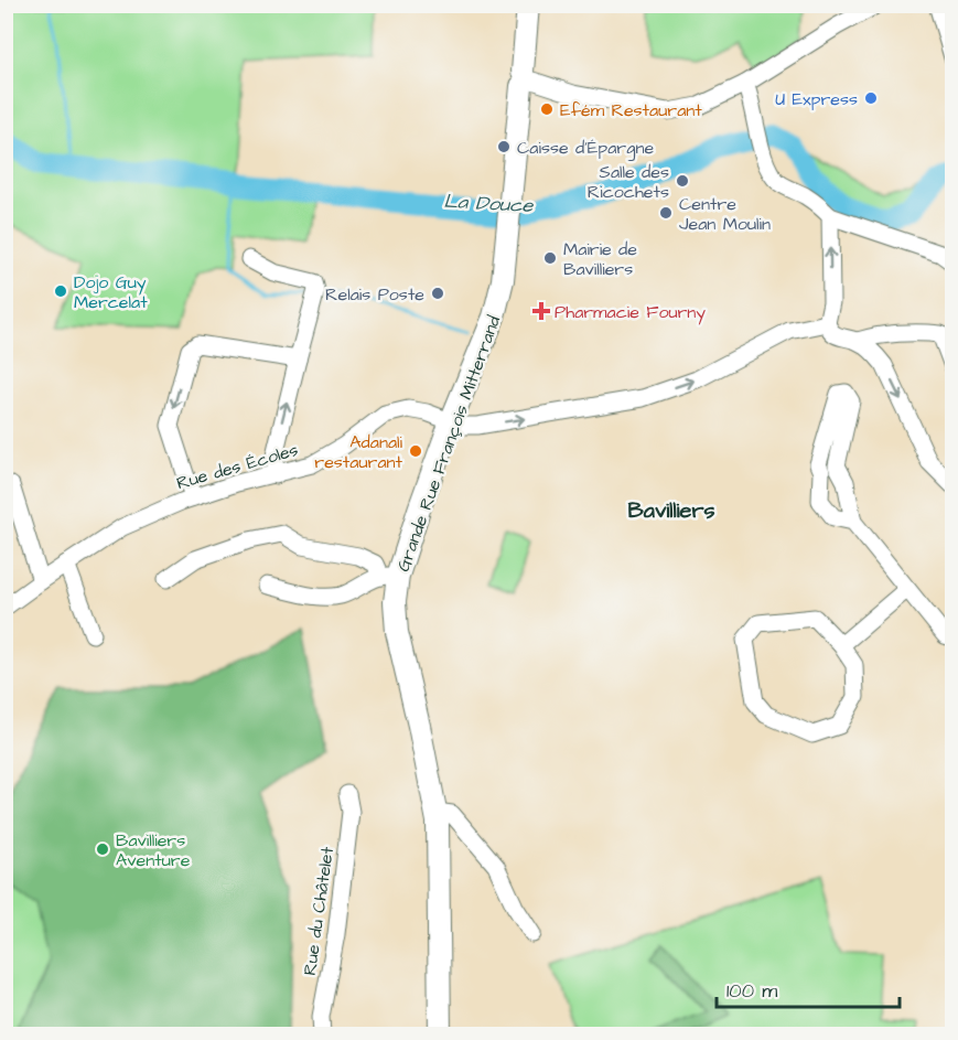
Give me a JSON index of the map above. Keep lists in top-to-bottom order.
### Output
{
  "streets": {
    "main road": ["Grande Rue François Mitterrand"],
    "street": ["Rue des Écoles", "Rue du Châtelet"]
  },
  "crossings": [
    ["Grande Rue François Mitterrand", "Rue des Écoles"]
  ],
  "one_way": ["Rue des Écoles"],
  "districts": ["Bavilliers"],
  "water": ["La Douce"],
  "places": {
    "other": [
      "U Express",
      "Efém Restaurant",
      "Caisse d'Épargne",
      "Salle des Ricochets",
      "Centre Jean Moulin",
      "Mairie de Bavilliers",
      "Dojo Guy Mercelat",
      "Relais Poste",
      "Adanali restaurant",
      "Bavilliers Aventure"
    ],
    "health": ["Pharmacie Fourny"]
  },
  "scale_bar": "100 m"
}
